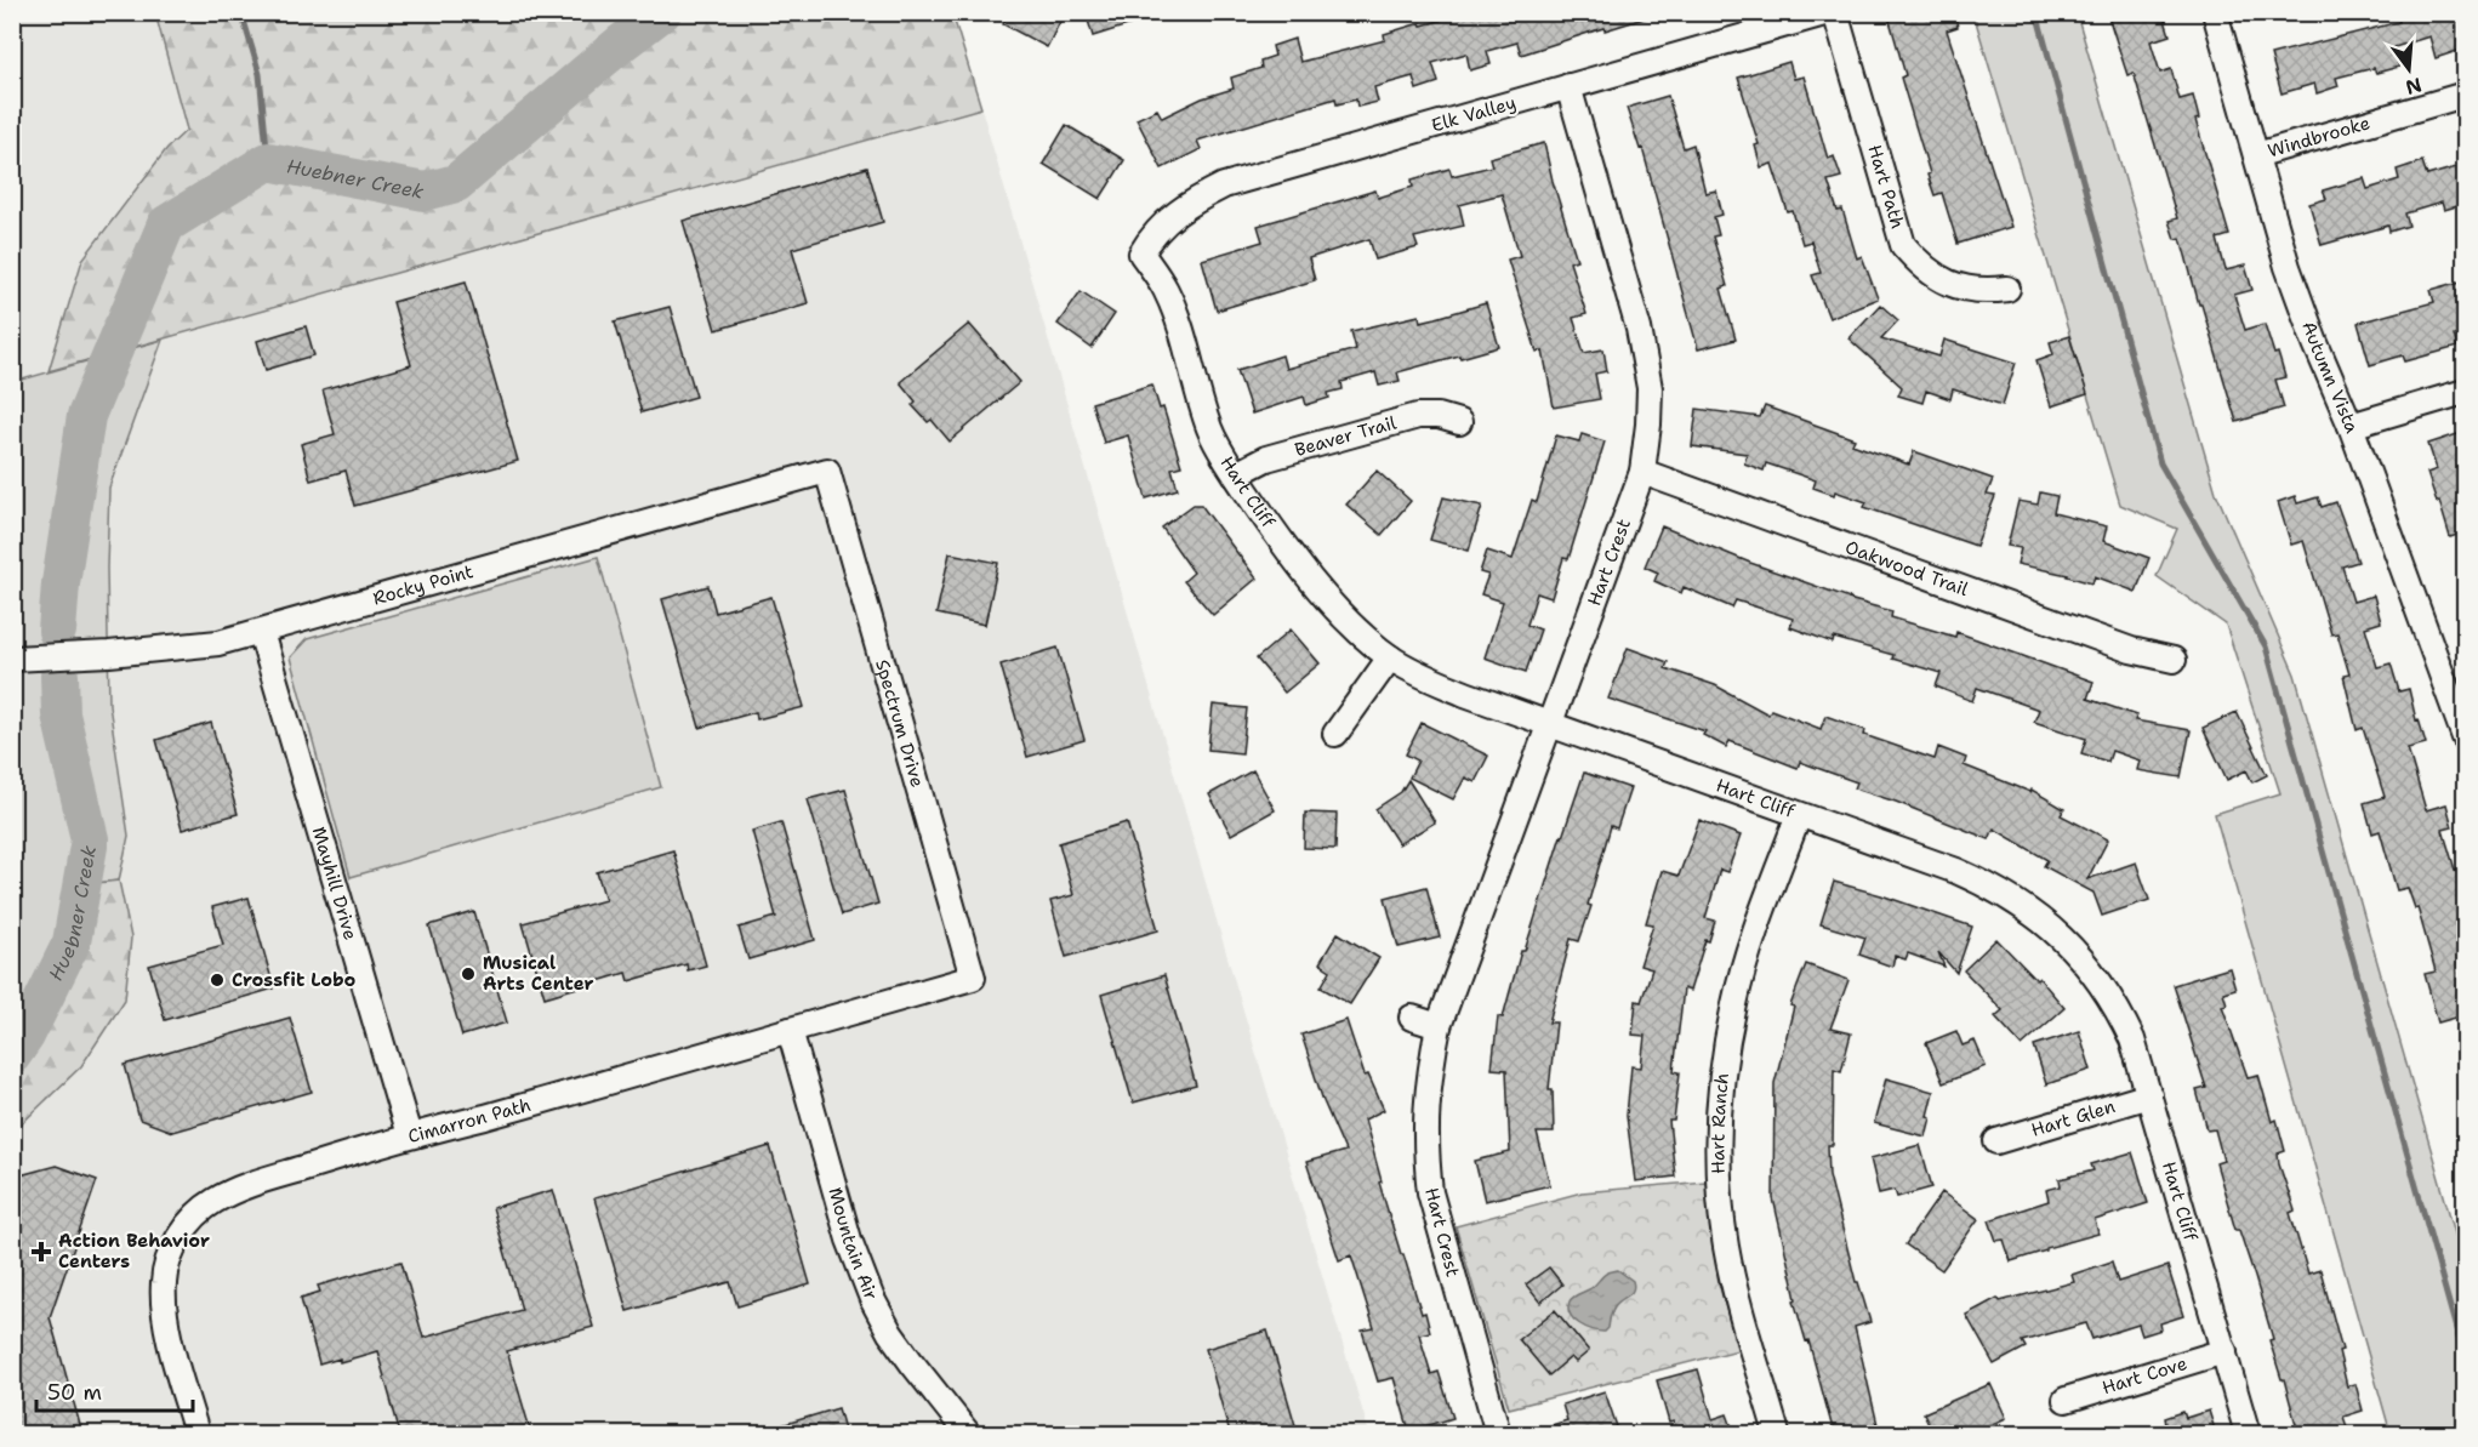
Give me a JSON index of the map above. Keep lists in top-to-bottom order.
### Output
{
  "streets": {
    "street": [
      "Elk Valley",
      "Windbrooke",
      "Hart Path",
      "Autumn Vista",
      "Beaver Trail",
      "Hart Cliff",
      "Hart Crest",
      "Oakwood Trail",
      "Rocky Point",
      "Spectrum Drive",
      "Mayhill Drive",
      "Hart Glen",
      "Cimarron Path",
      "Hart Ranch",
      "Mountain Air",
      "Hart Cove"
    ]
  },
  "crossings": [
    ["Elk Valley", "Hart Cliff"],
    ["Elk Valley", "Hart Crest"],
    ["Windbrooke", "Autumn Vista"],
    ["Beaver Trail", "Hart Cliff"],
    ["Hart Cliff", "Hart Crest"],
    ["Hart Cliff", "Hart Glen"],
    ["Hart Cliff", "Hart Ranch"],
    ["Hart Cliff", "Hart Cove"],
    ["Hart Crest", "Oakwood Trail"],
    ["Rocky Point", "Spectrum Drive"],
    ["Rocky Point", "Mayhill Drive"],
    ["Spectrum Drive", "Cimarron Path"],
    ["Mayhill Drive", "Cimarron Path"],
    ["Cimarron Path", "Mountain Air"]
  ],
  "water": ["Huebner Creek"],
  "places": {
    "other": ["Musical Arts Center", "Crossfit Lobo"],
    "health": ["Action Behavior Centers"]
  },
  "scale_bar": "50 m",
  "north": "bottom"
}
